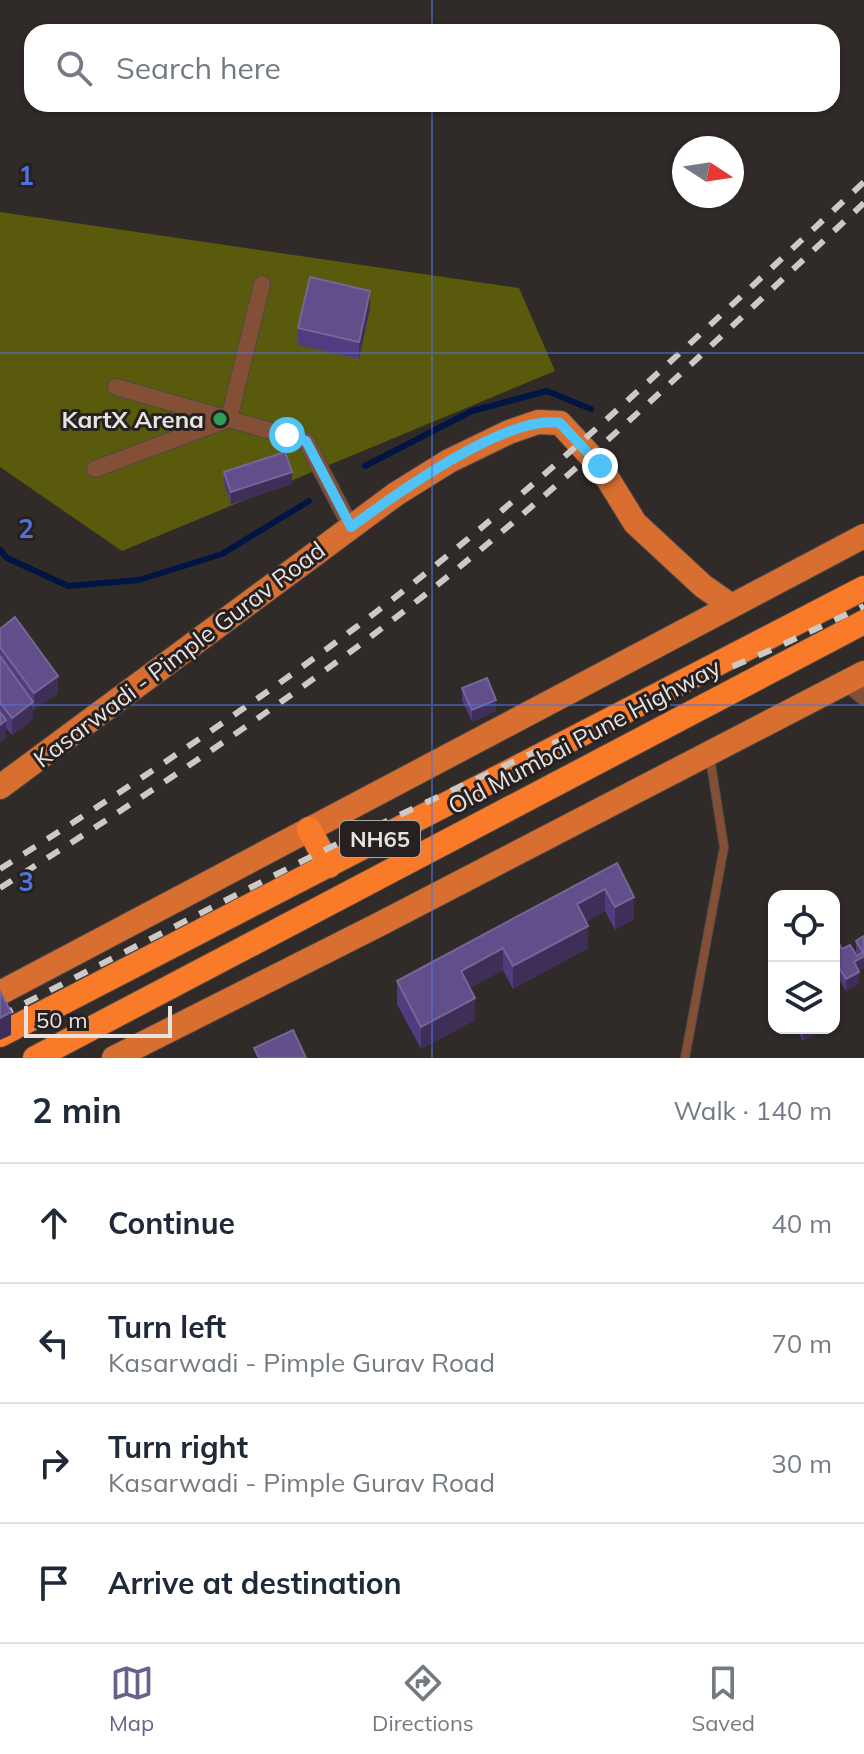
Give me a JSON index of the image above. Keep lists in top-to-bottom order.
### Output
{
  "streets": {
    "highway": ["Old Mumbai Pune Highway", "NH65"],
    "main road": ["Kasarwadi - Pimple Gurav Road"]
  },
  "places": ["KartX Arena"],
  "scale_bar": "50 m",
  "north": "right",
  "page": {
    "search": "Search here",
    "scale": "50 m",
    "heading": ["2 min", "Walk · 140 m"],
    "list": [
      ["Continue", "40 m"],
      ["Turn left", "Kasarwadi - Pimple Gurav Road", "70 m"],
      ["Turn right", "Kasarwadi - Pimple Gurav Road", "30 m"],
      "Arrive at destination"
    ],
    "nav": ["Map", "Directions", "Saved"]
  },
  "grid": {
    "rows": ["1", "2", "3"]
  }
}
